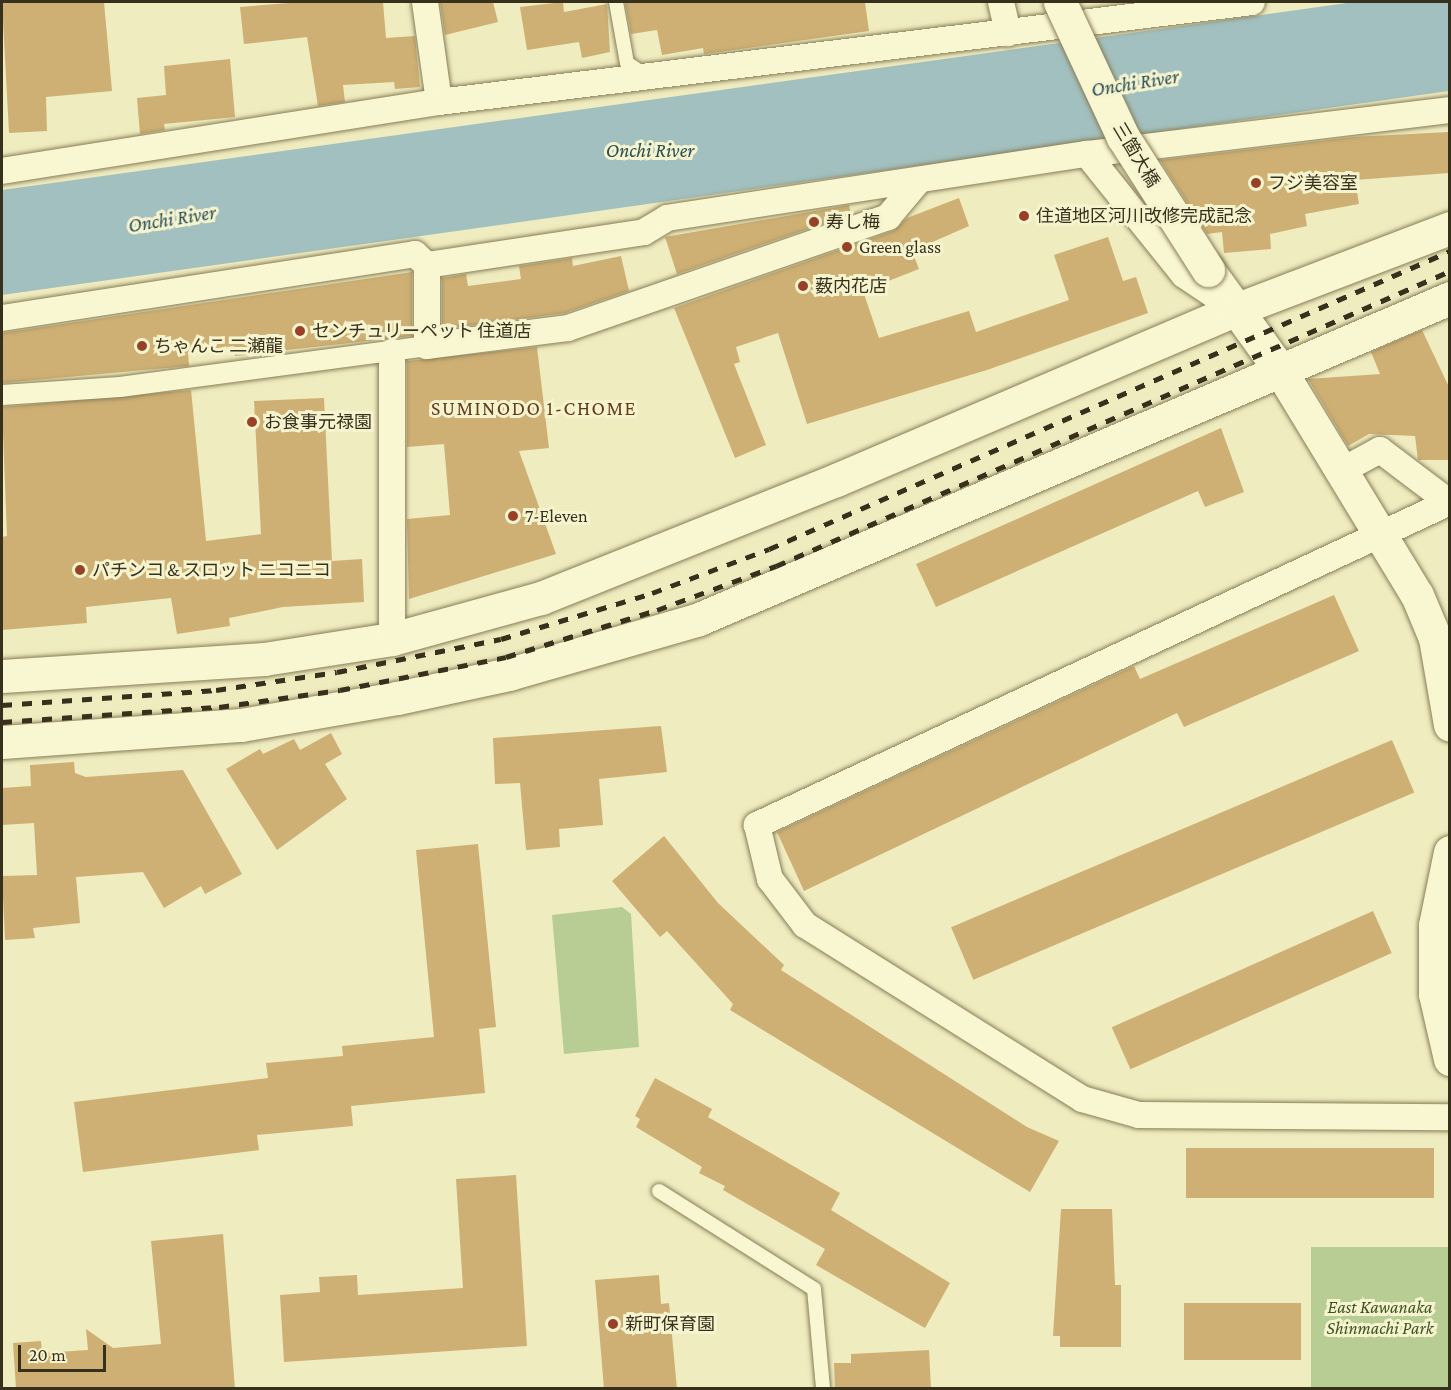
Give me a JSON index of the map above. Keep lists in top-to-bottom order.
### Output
{
  "streets": {
    "street": ["三箇大橋"]
  },
  "districts": ["SUMINODO 1-CHOME"],
  "water": ["Onchi River"],
  "parks": ["East Kawanaka Shinmachi Park"],
  "places": [
    "フジ美容室",
    "住道地区河川改修完成記念",
    "寿し梅",
    "Green glass",
    "薮内花店",
    "センチュリーペット 住道店",
    "ちゃんこ 二瀬龍",
    "お食事元禄園",
    "7-Eleven",
    "パチンコ & スロット ニコニコ",
    "新町保育園"
  ],
  "scale_bar": "20 m"
}
